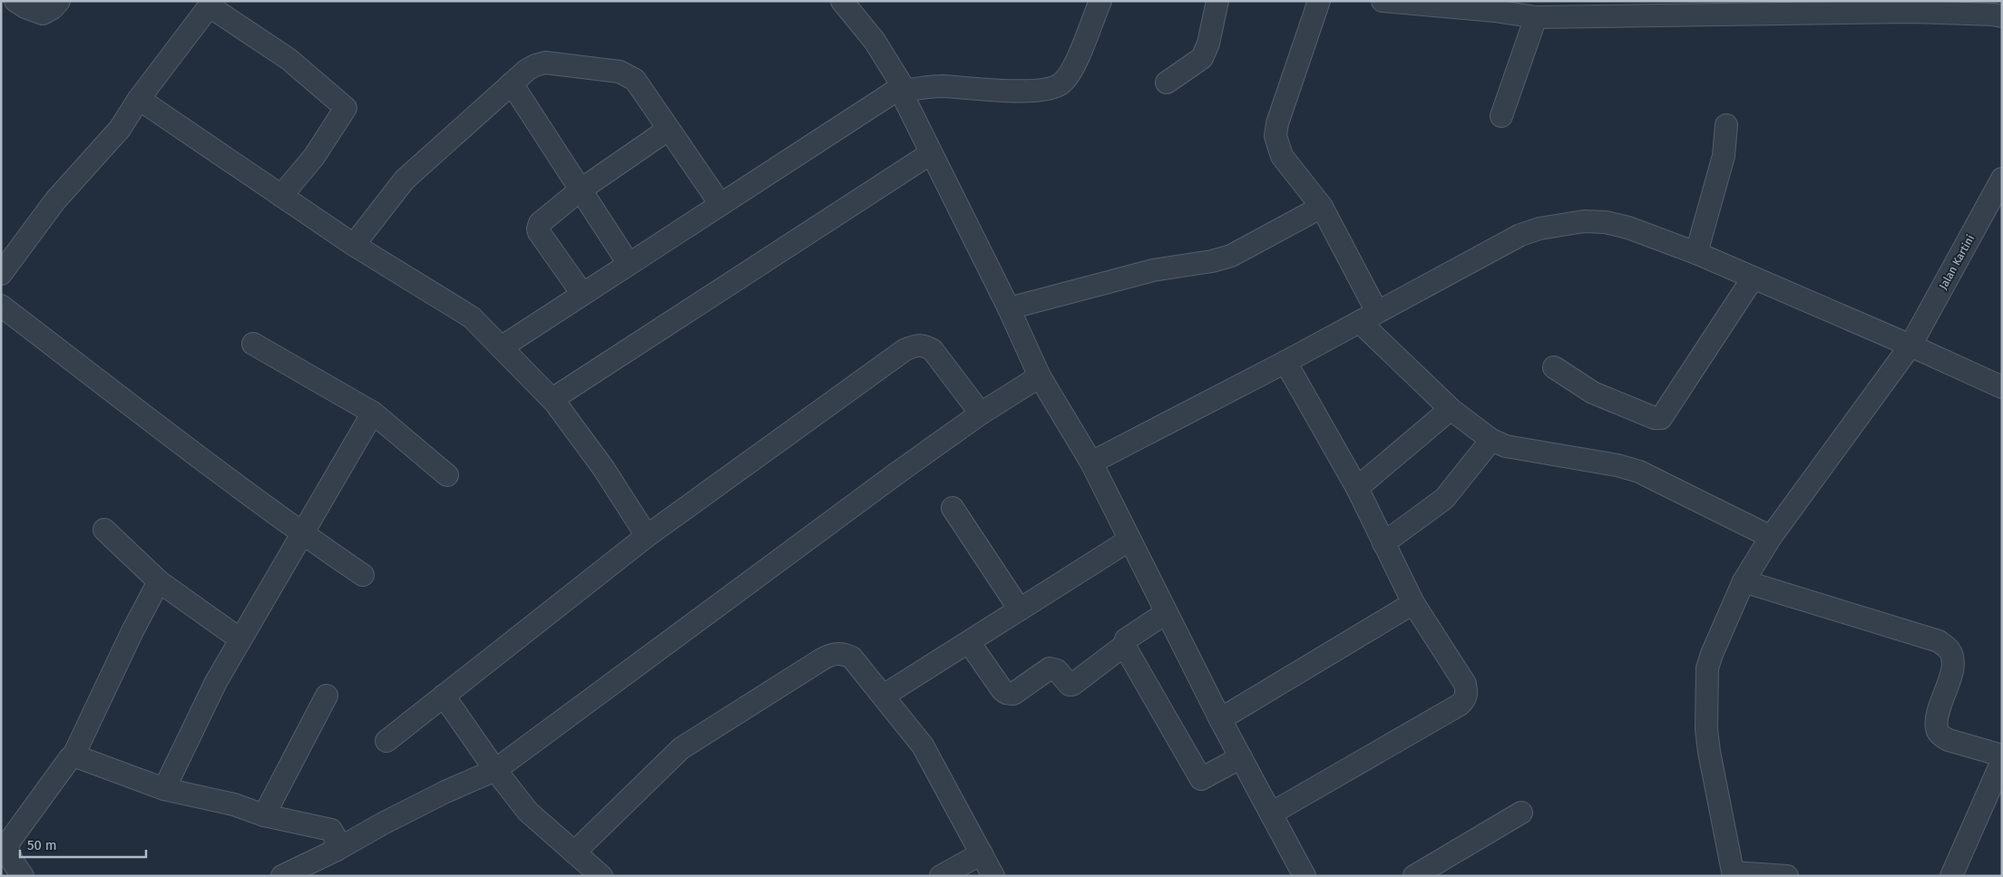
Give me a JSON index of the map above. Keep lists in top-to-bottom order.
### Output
{
  "streets": {
    "street": ["Jalan Kartini"]
  },
  "scale_bar": "50 m"
}
